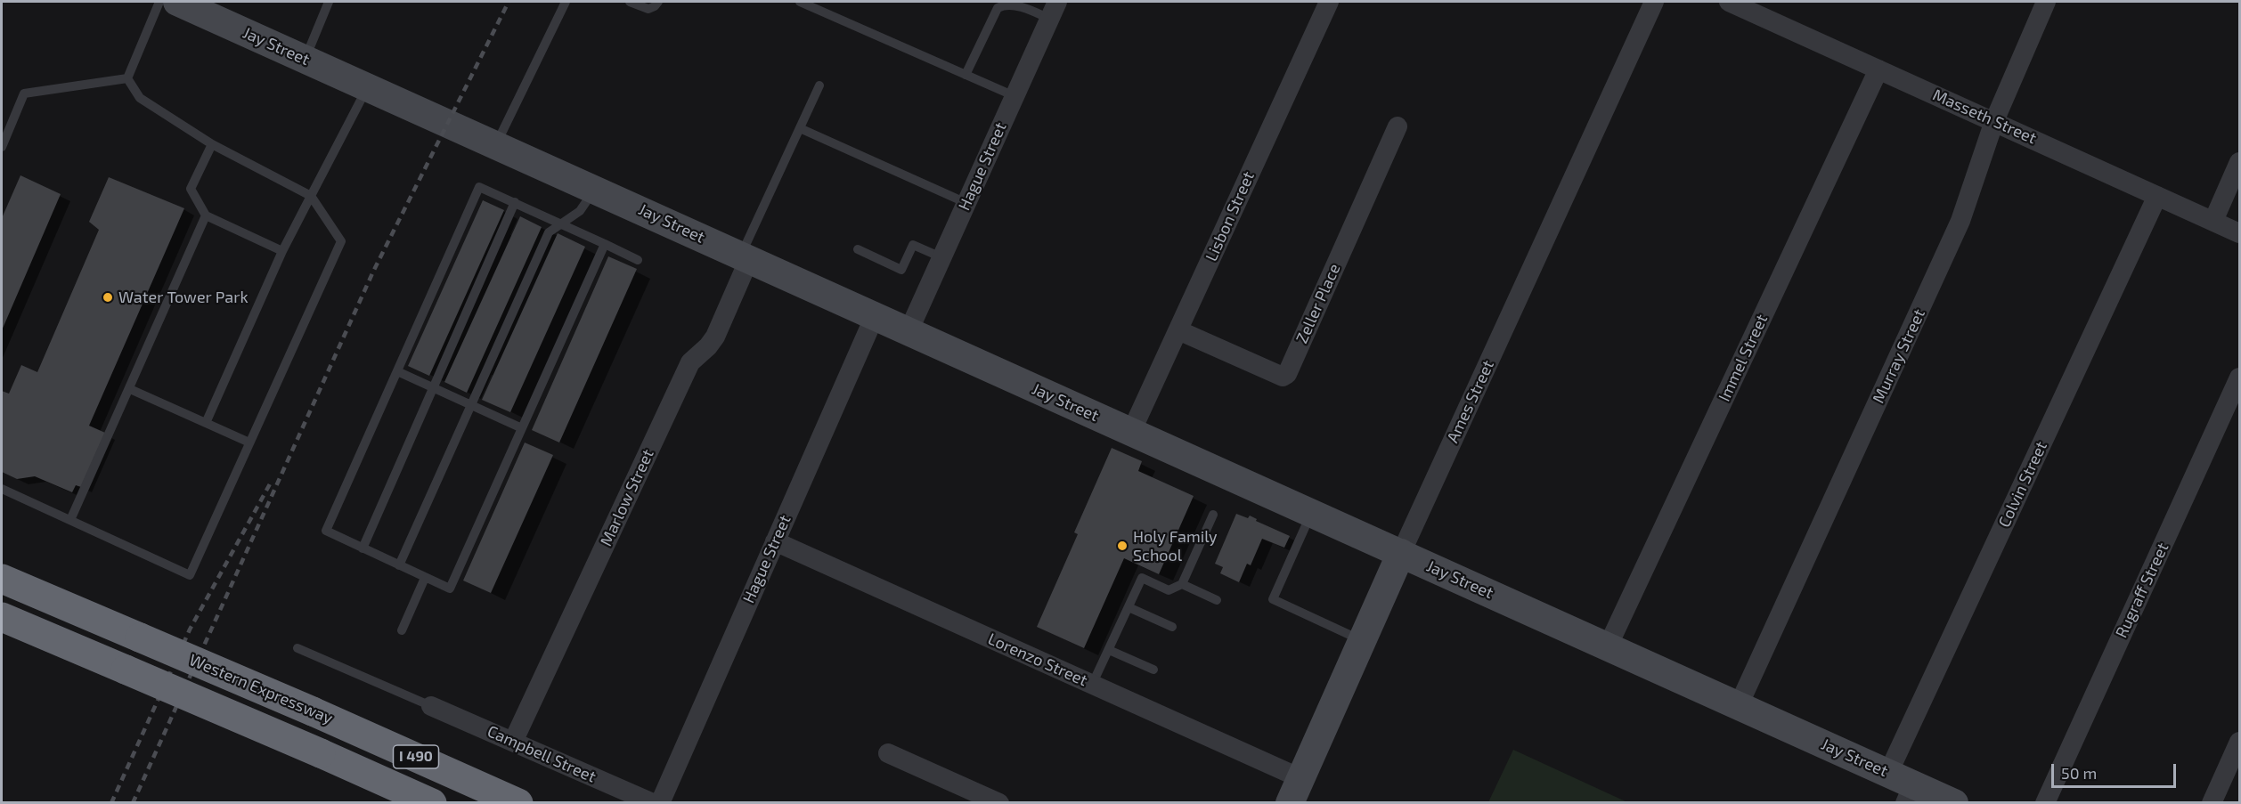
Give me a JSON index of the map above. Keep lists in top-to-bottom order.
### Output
{
  "streets": {
    "highway": ["Western Expressway", "I 490"],
    "street": [
      "Jay Street",
      "Masseth Street",
      "Hague Street",
      "Lisbon Street",
      "Zeller Place",
      "Murray Street",
      "Immel Street",
      "Ames Street",
      "Colvin Street",
      "Marlow Street",
      "Rugraff Street",
      "Lorenzo Street",
      "Campbell Street"
    ]
  },
  "crossings": [
    ["Jay Street", "Hague Street"],
    ["Jay Street", "Lisbon Street"],
    ["Jay Street", "Murray Street"],
    ["Jay Street", "Immel Street"],
    ["Jay Street", "Ames Street"],
    ["Jay Street", "Colvin Street"],
    ["Jay Street", "Marlow Street"],
    ["Masseth Street", "Murray Street"],
    ["Masseth Street", "Immel Street"],
    ["Masseth Street", "Colvin Street"],
    ["Hague Street", "Lorenzo Street"],
    ["Lisbon Street", "Zeller Place"],
    ["Ames Street", "Lorenzo Street"],
    ["Marlow Street", "Campbell Street"]
  ],
  "places": ["Water Tower Park", "Holy Family School"],
  "scale_bar": "50 m"
}
